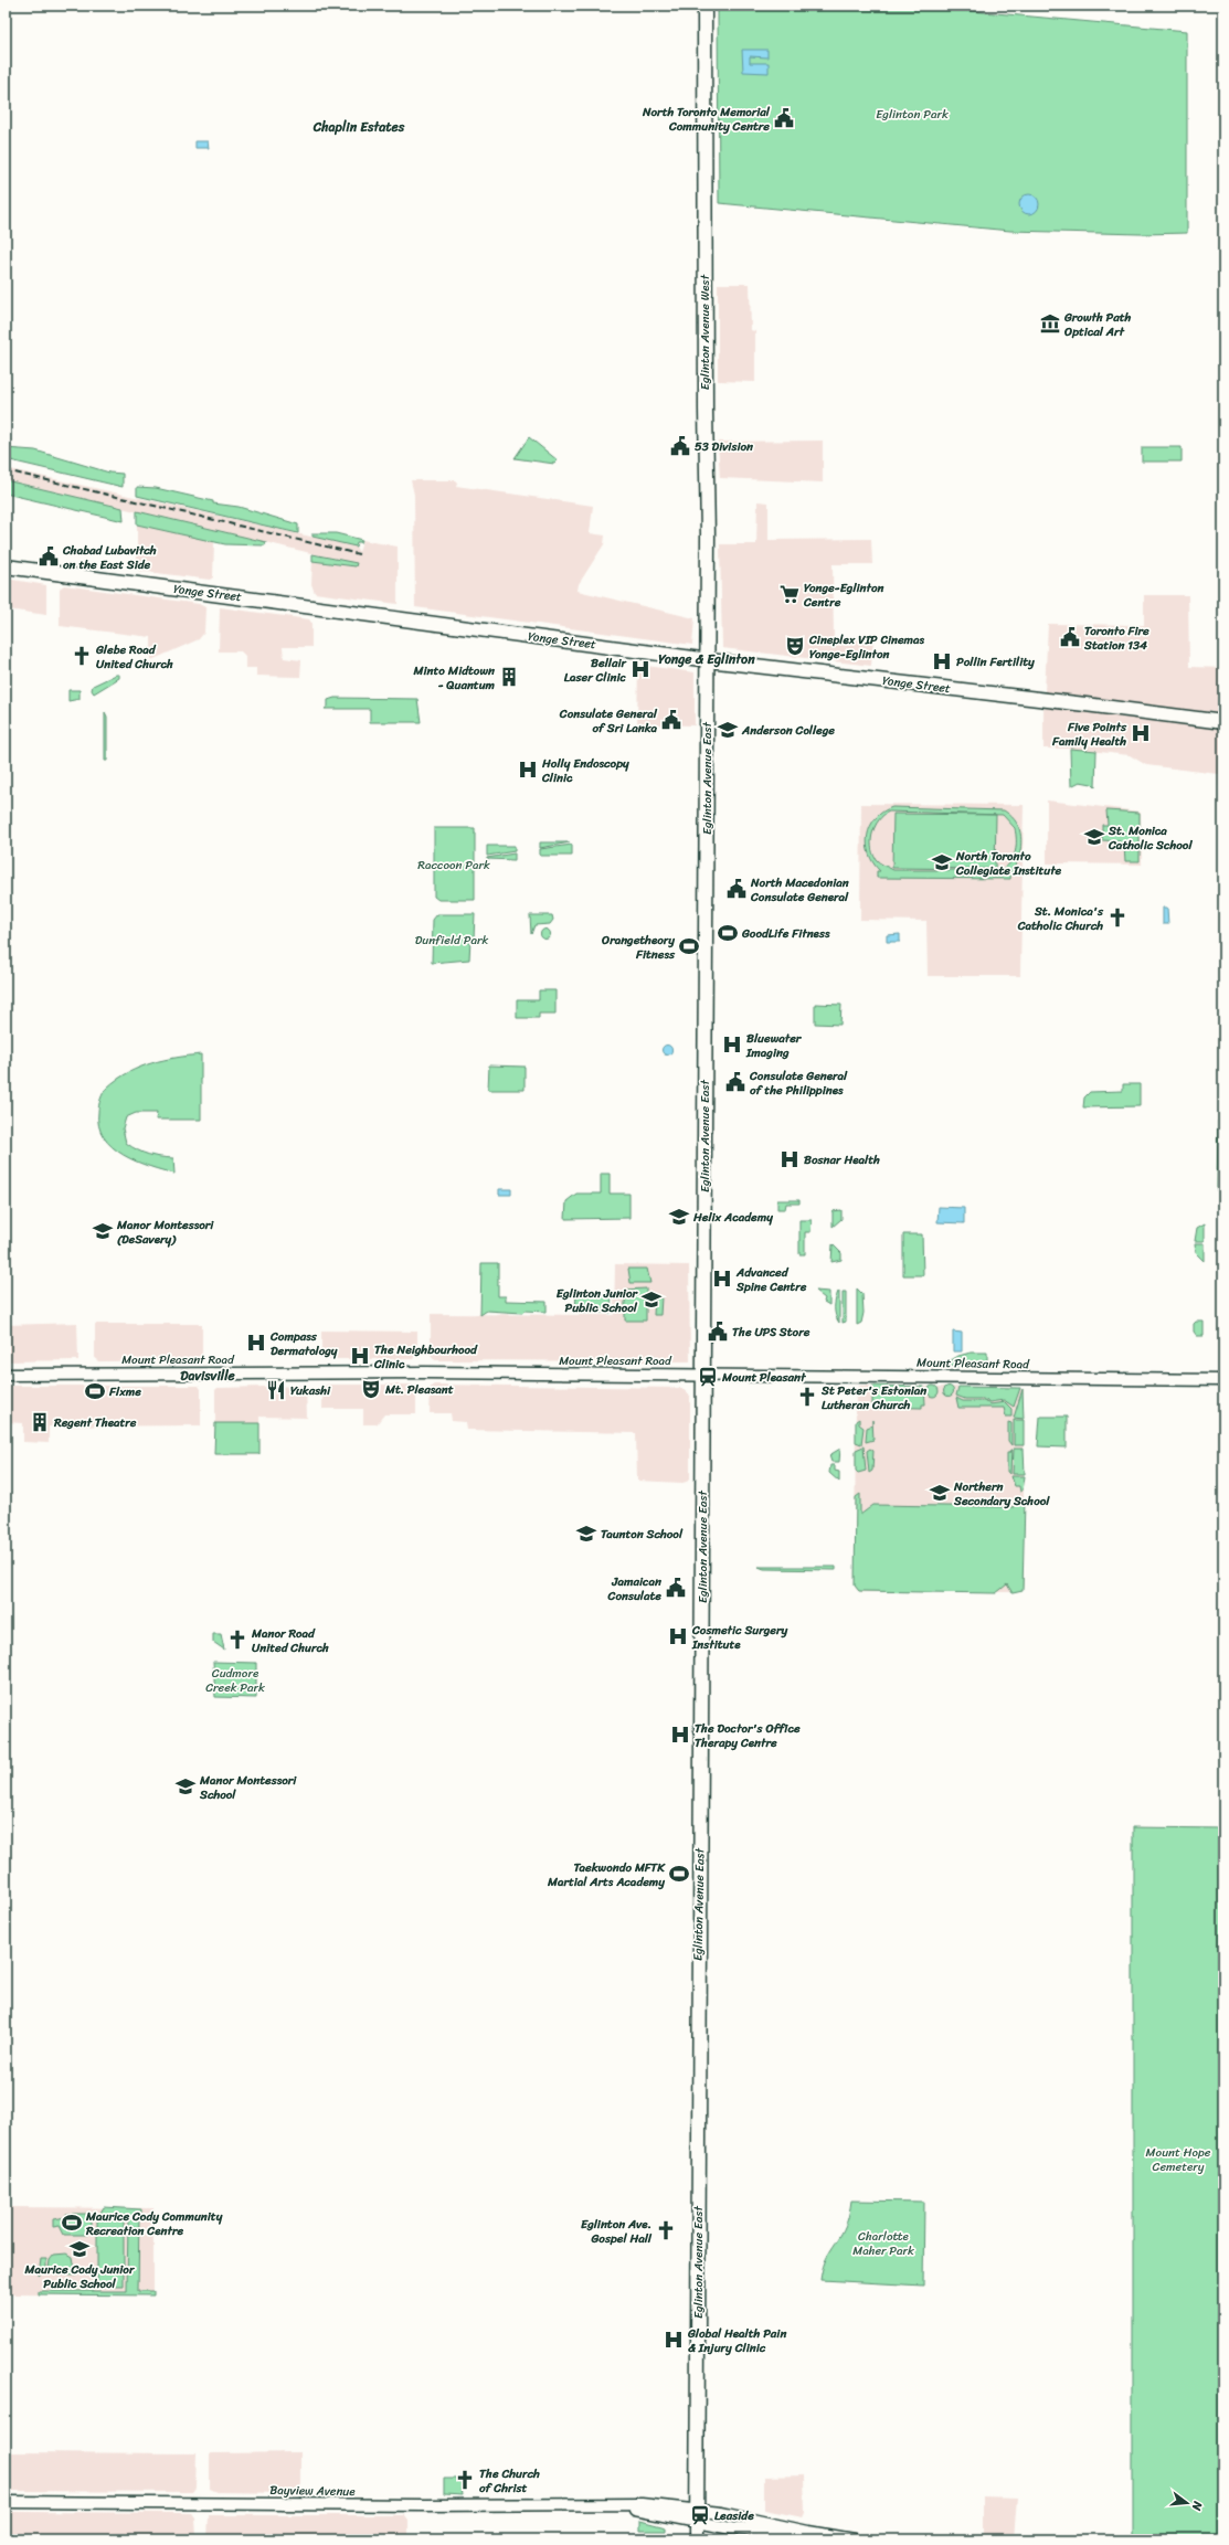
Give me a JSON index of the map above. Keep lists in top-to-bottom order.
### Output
{
  "streets": {
    "main road": [
      "Eglinton Avenue West",
      "Yonge Street",
      "Eglinton Avenue East",
      "Mount Pleasant Road",
      "Bayview Avenue"
    ]
  },
  "crossings": [
    ["Eglinton Avenue West", "Yonge Street"],
    ["Eglinton Avenue West", "Eglinton Avenue East"],
    ["Yonge Street", "Eglinton Avenue East"],
    ["Eglinton Avenue East", "Mount Pleasant Road"],
    ["Eglinton Avenue East", "Bayview Avenue"]
  ],
  "districts": ["Chaplin Estates", "Yonge & Eglinton", "Davisville"],
  "parks": [
    "Eglinton Park",
    "Raccoon Park",
    "Dunfield Park",
    "Cudmore Creek Park",
    "Mount Hope Cemetery",
    "Charlotte Maher Park"
  ],
  "places": {
    "public building": [
      "North Toronto Memorial Community Centre",
      "53 Division",
      "Chabad Lubavitch on the East Side",
      "Toronto Fire Station 134",
      "Consulate General of Sri Lanka",
      "North Macedonian Consulate General",
      "Consulate General of the Philippines",
      "The UPS Store",
      "Jamaican Consulate"
    ],
    "museum": ["Growth Path Optical Art"],
    "supermarket": ["Yonge-Eglinton Centre"],
    "theatre": ["Cineplex VIP Cinemas Yonge-Eglinton", "Mt. Pleasant"],
    "church": [
      "Glebe Road United Church",
      "St. Monica's Catholic Church",
      "St Peter's Estonian Lutheran Church",
      "Manor Road United Church",
      "Eglinton Ave. Gospel Hall",
      "The Church of Christ"
    ],
    "hospital": [
      "Pollin Fertility",
      "Bellair Laser Clinic",
      "Five Points Family Health",
      "Holly Endoscopy Clinic",
      "Bluewater Imaging",
      "Bosnar Health",
      "Advanced Spine Centre",
      "Compass Dermatology",
      "The Neighbourhood Clinic",
      "Cosmetic Surgery Institute",
      "The Doctor's Office Therapy Centre",
      "Global Health Pain & Injury Clinic"
    ],
    "building": ["Minto Midtown - Quantum", "Regent Theatre"],
    "school or university": [
      "Anderson College",
      "St. Monica Catholic School",
      "North Toronto Collegiate Institute",
      "Helix Academy",
      "Manor Montessori (DeSavery)",
      "Eglinton Junior Public School",
      "Northern Secondary School",
      "Taunton School",
      "Manor Montessori School",
      "Maurice Cody Junior Public School"
    ],
    "sports": [
      "GoodLife Fitness",
      "Orangetheory Fitness",
      "Flxme",
      "Taekwondo MFTK Martial Arts Academy",
      "Maurice Cody Community Recreation Centre"
    ],
    "station": ["Mount Pleasant", "Leaside"],
    "restaurant": ["Yukashi"]
  },
  "north": "right"
}
